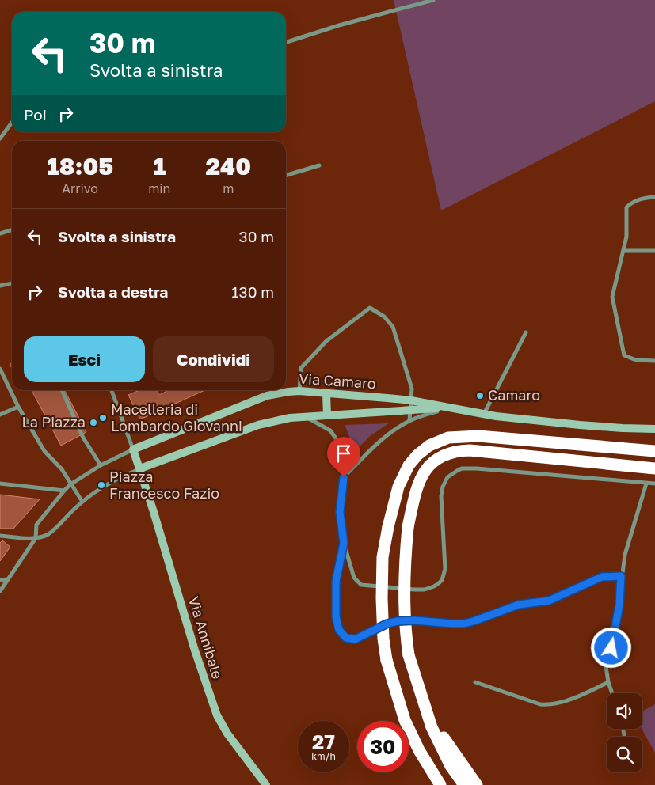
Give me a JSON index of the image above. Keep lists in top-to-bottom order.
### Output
{
  "streets": {
    "street": ["Via Camaro", "Via Annibale"]
  },
  "crossings": [
    ["Via Camaro", "Via Annibale"]
  ],
  "places": [
    "Camaro",
    "Macelleria di Lombardo Giovanni",
    "La Piazza",
    "Piazza Francesco Fazio"
  ],
  "page": {
    "turn": ["30 m", "Svolta a sinistra"],
    "then": "Poi",
    "eta": [
      "18:05",
      "Arrivo",
      "1",
      "min",
      "240",
      "m"
    ],
    "list": [
      {
        "name": "Svolta a sinistra",
        "value": "30 m"
      },
      {
        "name": "Svolta a destra",
        "value": "130 m"
      }
    ],
    "buttons": ["Esci", "Condividi"],
    "speed": "27 km/h",
    "limit": "30"
  }
}
